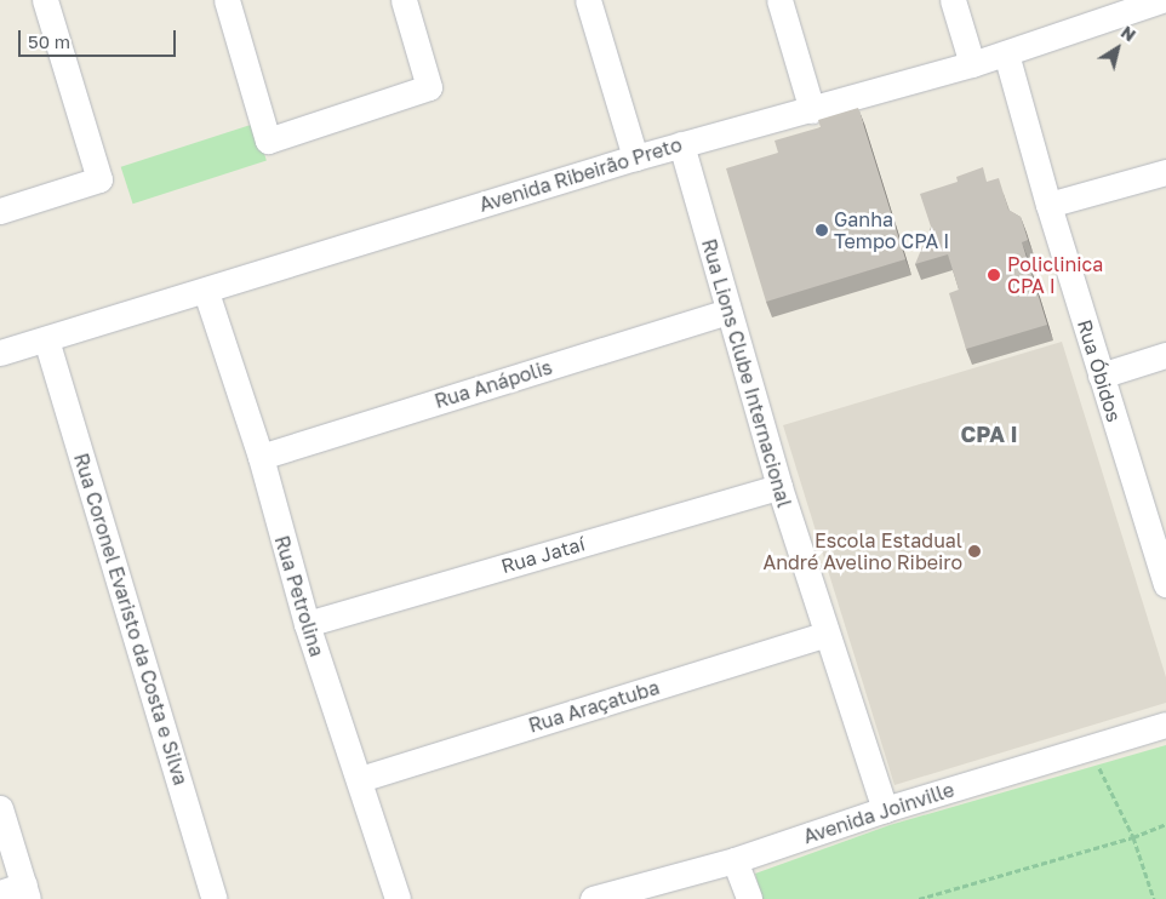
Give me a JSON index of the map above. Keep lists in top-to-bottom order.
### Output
{
  "streets": {
    "street": [
      "Avenida Ribeirão Preto",
      "Rua Óbidos",
      "Rua Lions Clube Internacional",
      "Rua Anápolis",
      "Rua Jataí",
      "Rua Petrolina",
      "Rua Coronel Evaristo da Costa e Silva",
      "Rua Araçatuba",
      "Avenida Joinville"
    ]
  },
  "crossings": [
    ["Avenida Ribeirão Preto", "Rua Óbidos"],
    ["Avenida Ribeirão Preto", "Rua Lions Clube Internacional"],
    ["Avenida Ribeirão Preto", "Rua Petrolina"],
    ["Avenida Ribeirão Preto", "Rua Coronel Evaristo da Costa e Silva"],
    ["Rua Lions Clube Internacional", "Rua Anápolis"],
    ["Rua Lions Clube Internacional", "Rua Jataí"],
    ["Rua Lions Clube Internacional", "Rua Araçatuba"],
    ["Rua Lions Clube Internacional", "Avenida Joinville"],
    ["Rua Anápolis", "Rua Petrolina"],
    ["Rua Jataí", "Rua Petrolina"],
    ["Rua Petrolina", "Rua Araçatuba"]
  ],
  "districts": ["CPA I"],
  "places": ["Ganha Tempo CPA I", "Policlinica CPA I", "Escola Estadual André Avelino Ribeiro"],
  "scale_bar": "50 m",
  "north": "top right"
}
